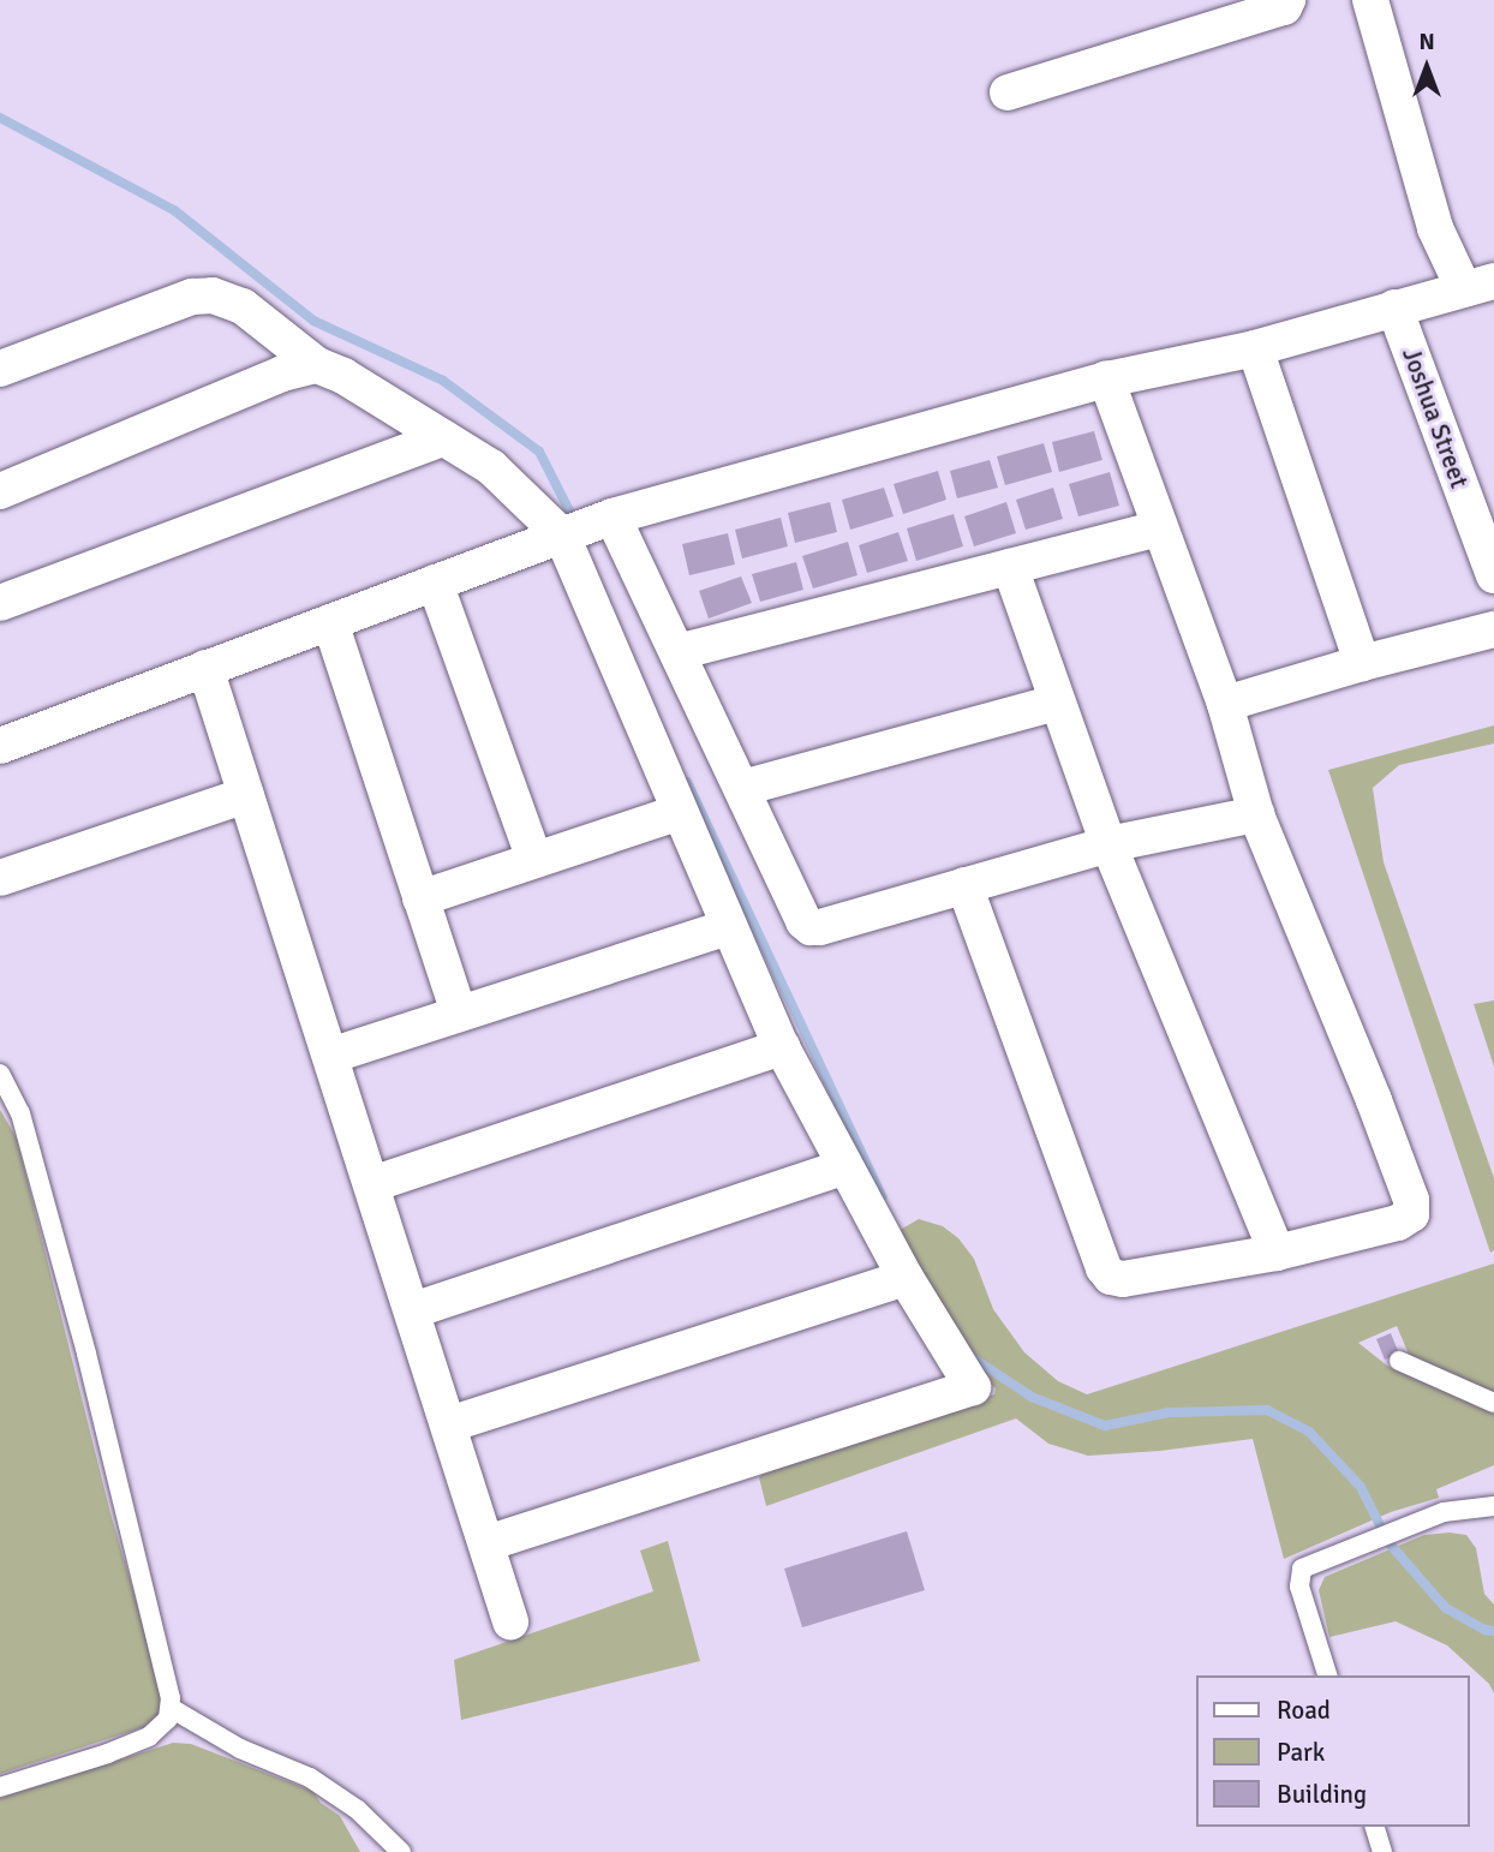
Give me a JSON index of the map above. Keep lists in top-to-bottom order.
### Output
{
  "streets": {
    "street": ["Joshua Street"]
  },
  "legend": ["Road", "Park", "Building"],
  "north": "top"
}
